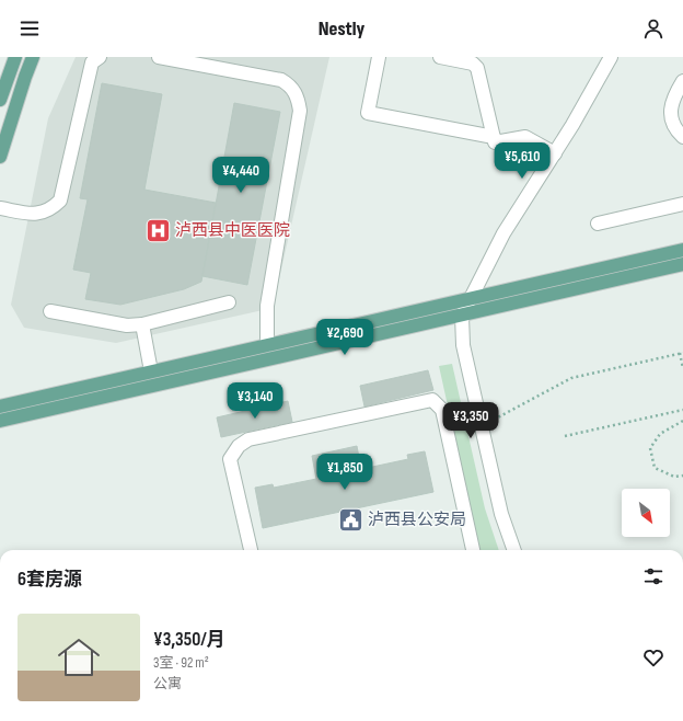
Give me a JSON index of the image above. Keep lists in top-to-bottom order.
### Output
{
  "places": {
    "hospital": ["泸西县中医医院"],
    "public building": ["泸西县公安局"]
  },
  "north": "bottom right",
  "page": {
    "header": "Nestly",
    "price": [
      "¥5,610",
      "¥4,440",
      "¥2,690",
      "¥3,140",
      "¥3,350",
      "¥1,850"
    ],
    "heading": "6套房源",
    "list": [
      {
        "name": "¥3,350/月",
        "note": "3室 · 92 m² · 公寓"
      }
    ]
  }
}
